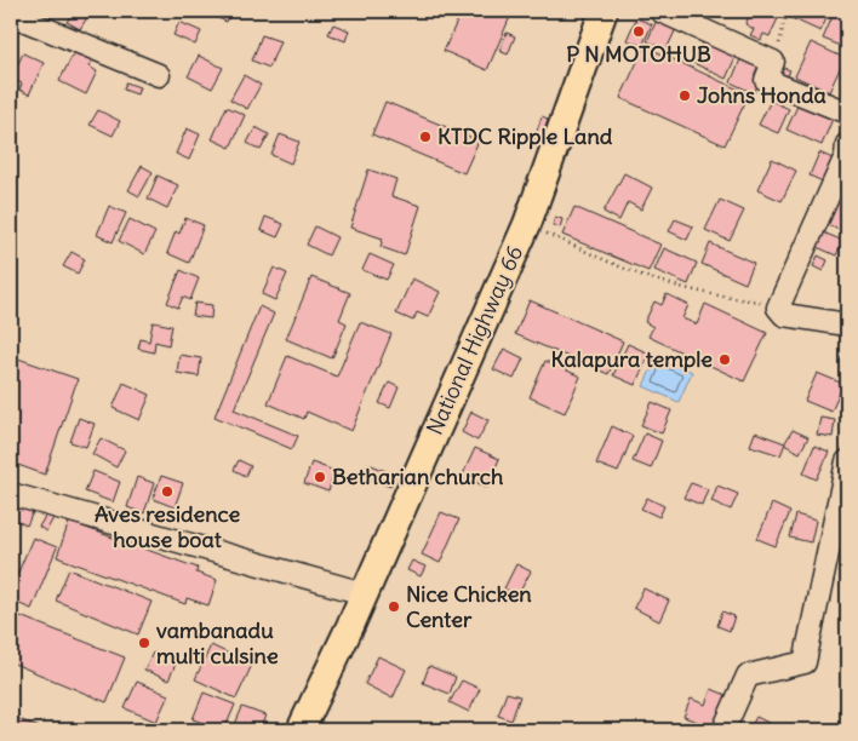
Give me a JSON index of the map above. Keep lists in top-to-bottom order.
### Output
{
  "streets": {
    "main road": ["National Highway 66"]
  },
  "places": [
    "P N MOTOHUB",
    "Johns Honda",
    "KTDC Ripple Land",
    "Kalapura temple",
    "Betharian church",
    "Aves residence house boat",
    "Nice Chicken Center",
    "vambanadu multi culsine"
  ]
}
